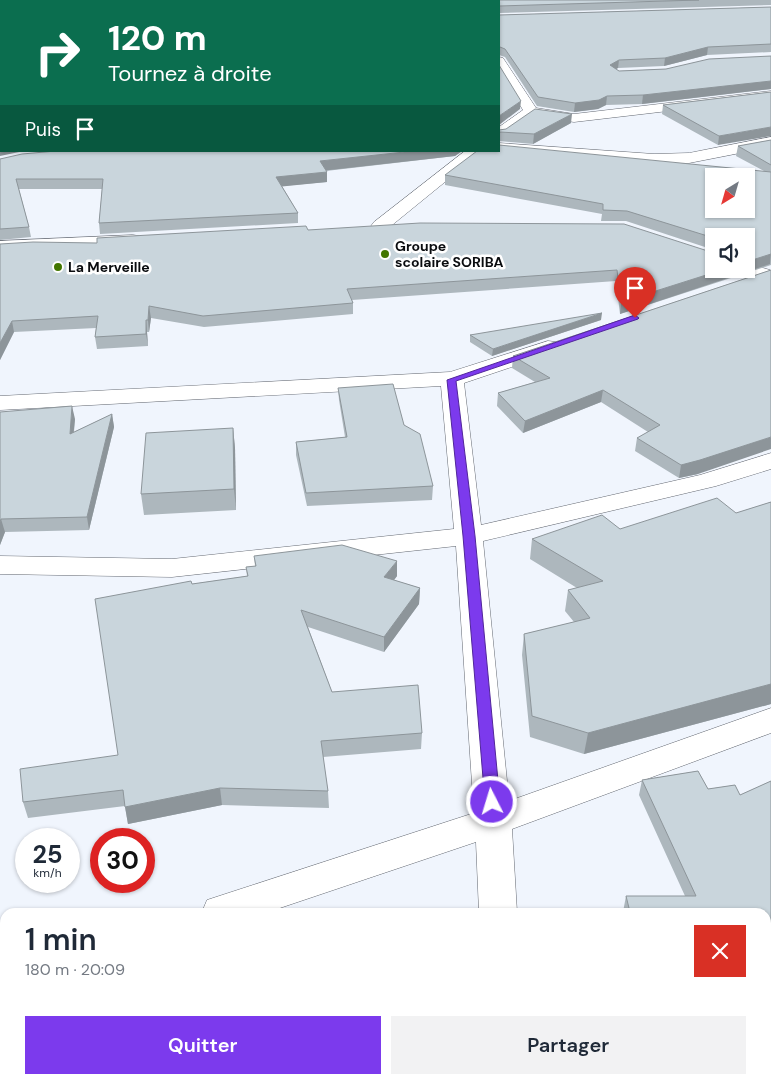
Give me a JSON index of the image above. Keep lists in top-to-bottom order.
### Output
{
  "places": ["Groupe scolaire SORIBA", "La Merveille"],
  "north": "bottom left",
  "page": {
    "turn": ["120 m", "Tournez à droite"],
    "then": "Puis",
    "speed": "25 km/h",
    "limit": "30",
    "heading": ["1 min", "180 m · 20:09"],
    "buttons": ["Quitter", "Partager"]
  }
}
